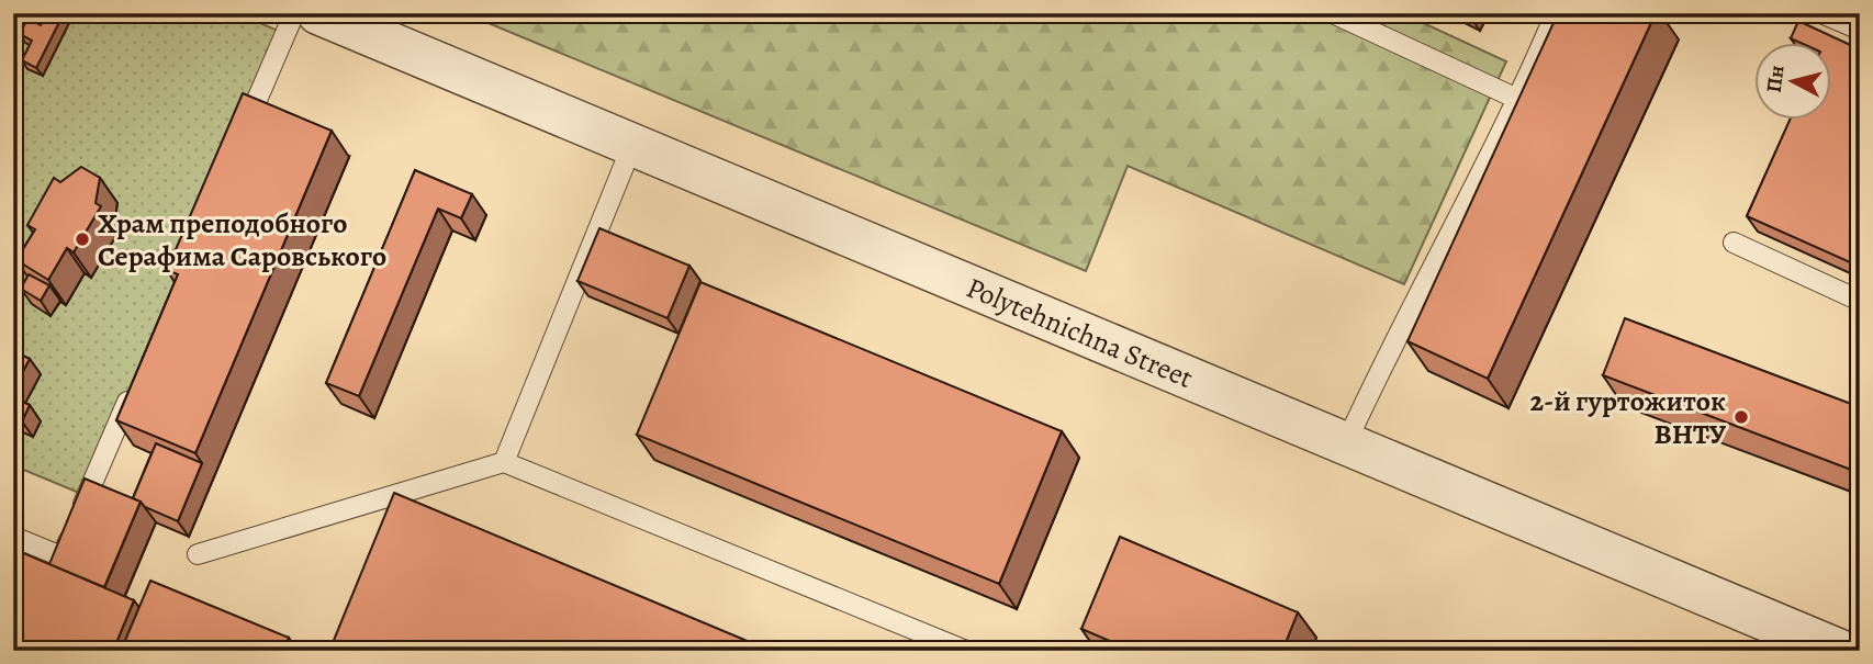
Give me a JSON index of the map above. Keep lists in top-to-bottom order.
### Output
{
  "streets": {
    "street": ["Polytehnichna Street"]
  },
  "places": ["Храм преподобного Серафима Саровського", "2-й гуртожиток ВНТУ"],
  "north": "left"
}
